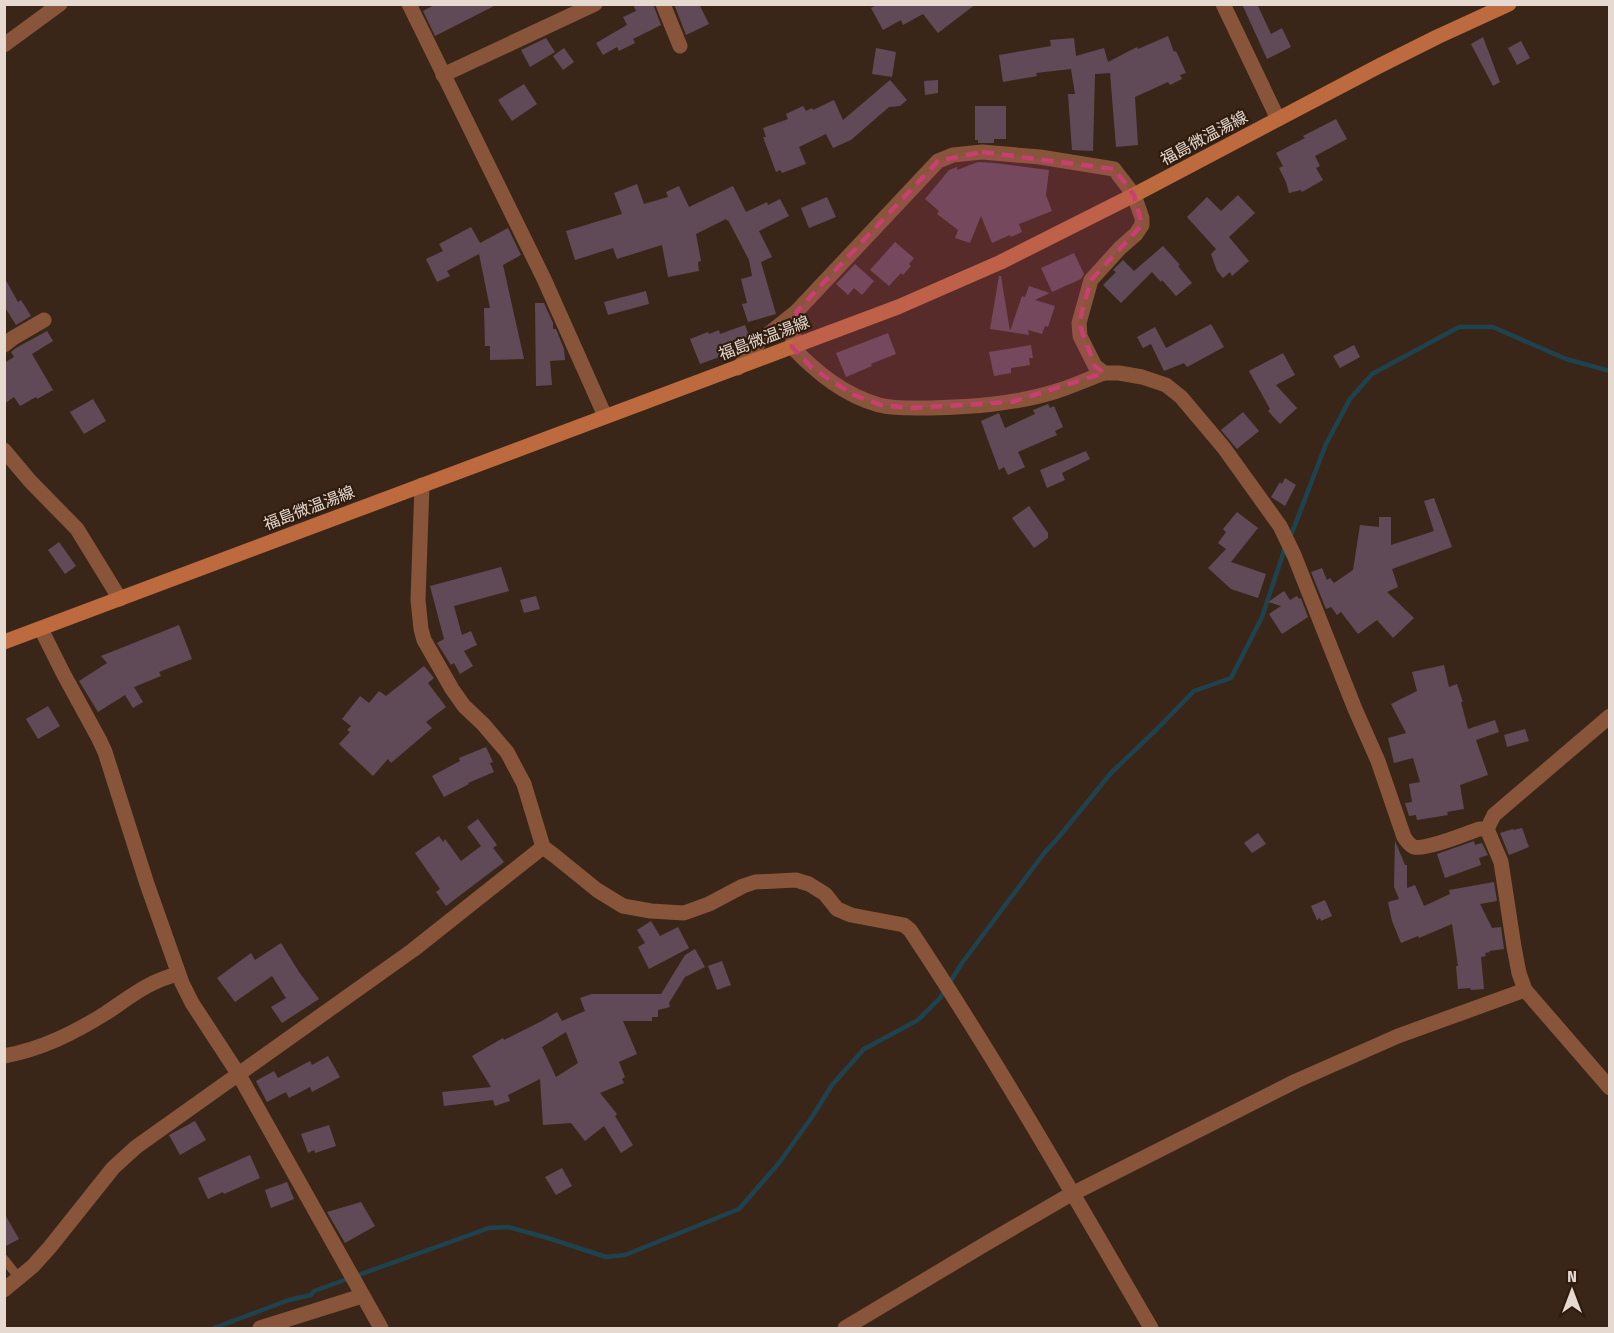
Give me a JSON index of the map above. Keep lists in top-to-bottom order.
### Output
{
  "streets": {
    "main road": ["福島微温湯線"]
  },
  "north": "top"
}
